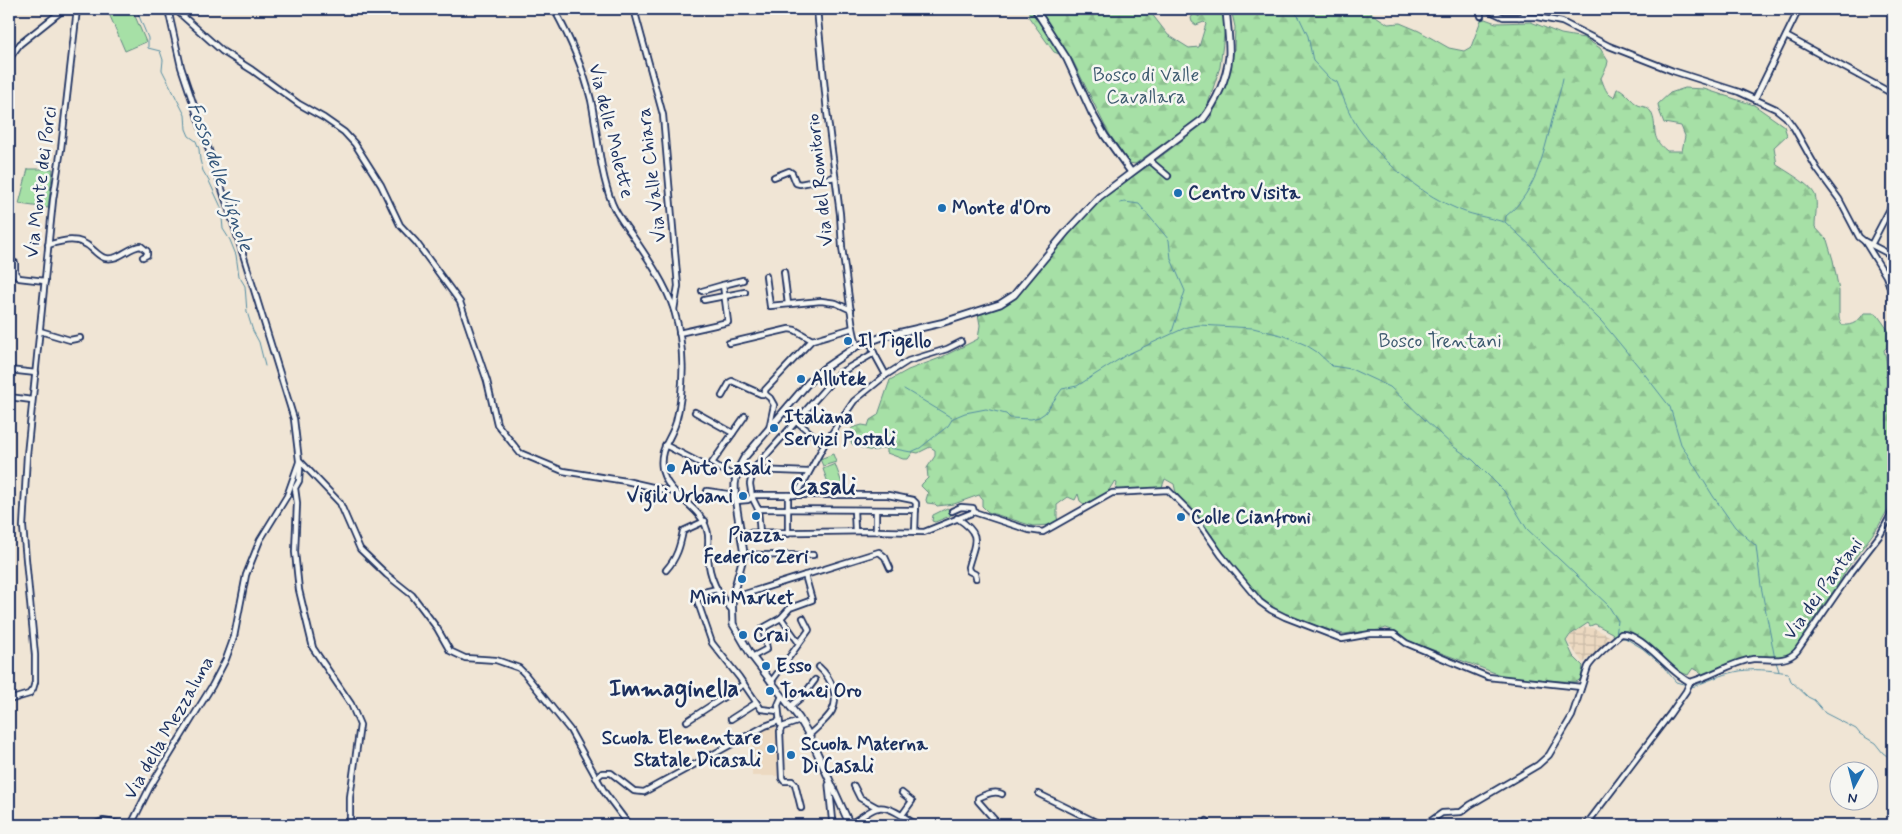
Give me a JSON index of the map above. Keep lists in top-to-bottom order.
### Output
{
  "streets": {
    "street": [
      "Via delle Molette",
      "Via Valle Chiara",
      "Via del Romitorio",
      "Via Monte dei Porci",
      "Via dei Pantani",
      "Via della Mezzaluna"
    ]
  },
  "crossings": [
    ["Via delle Molette", "Via Valle Chiara"]
  ],
  "districts": ["Casali", "Immaginella"],
  "water": ["Fosso delle Vignole"],
  "parks": ["Bosco di Valle Cavallara", "Bosco Trentani"],
  "places": [
    "Centro Visita",
    "Monte d'Oro",
    "Il Tigello",
    "Allutek",
    "Italiana Servizi Postali",
    "Auto Casali",
    "Vigili Urbani",
    "Piazza Federico Zeri",
    "Colle Cianfroni",
    "Mini Market",
    "Crai",
    "Esso",
    "Tomei Oro",
    "Scuola Elementare Statale Dicasali",
    "Scuola Materna Di Casali"
  ],
  "north": "bottom"
}
